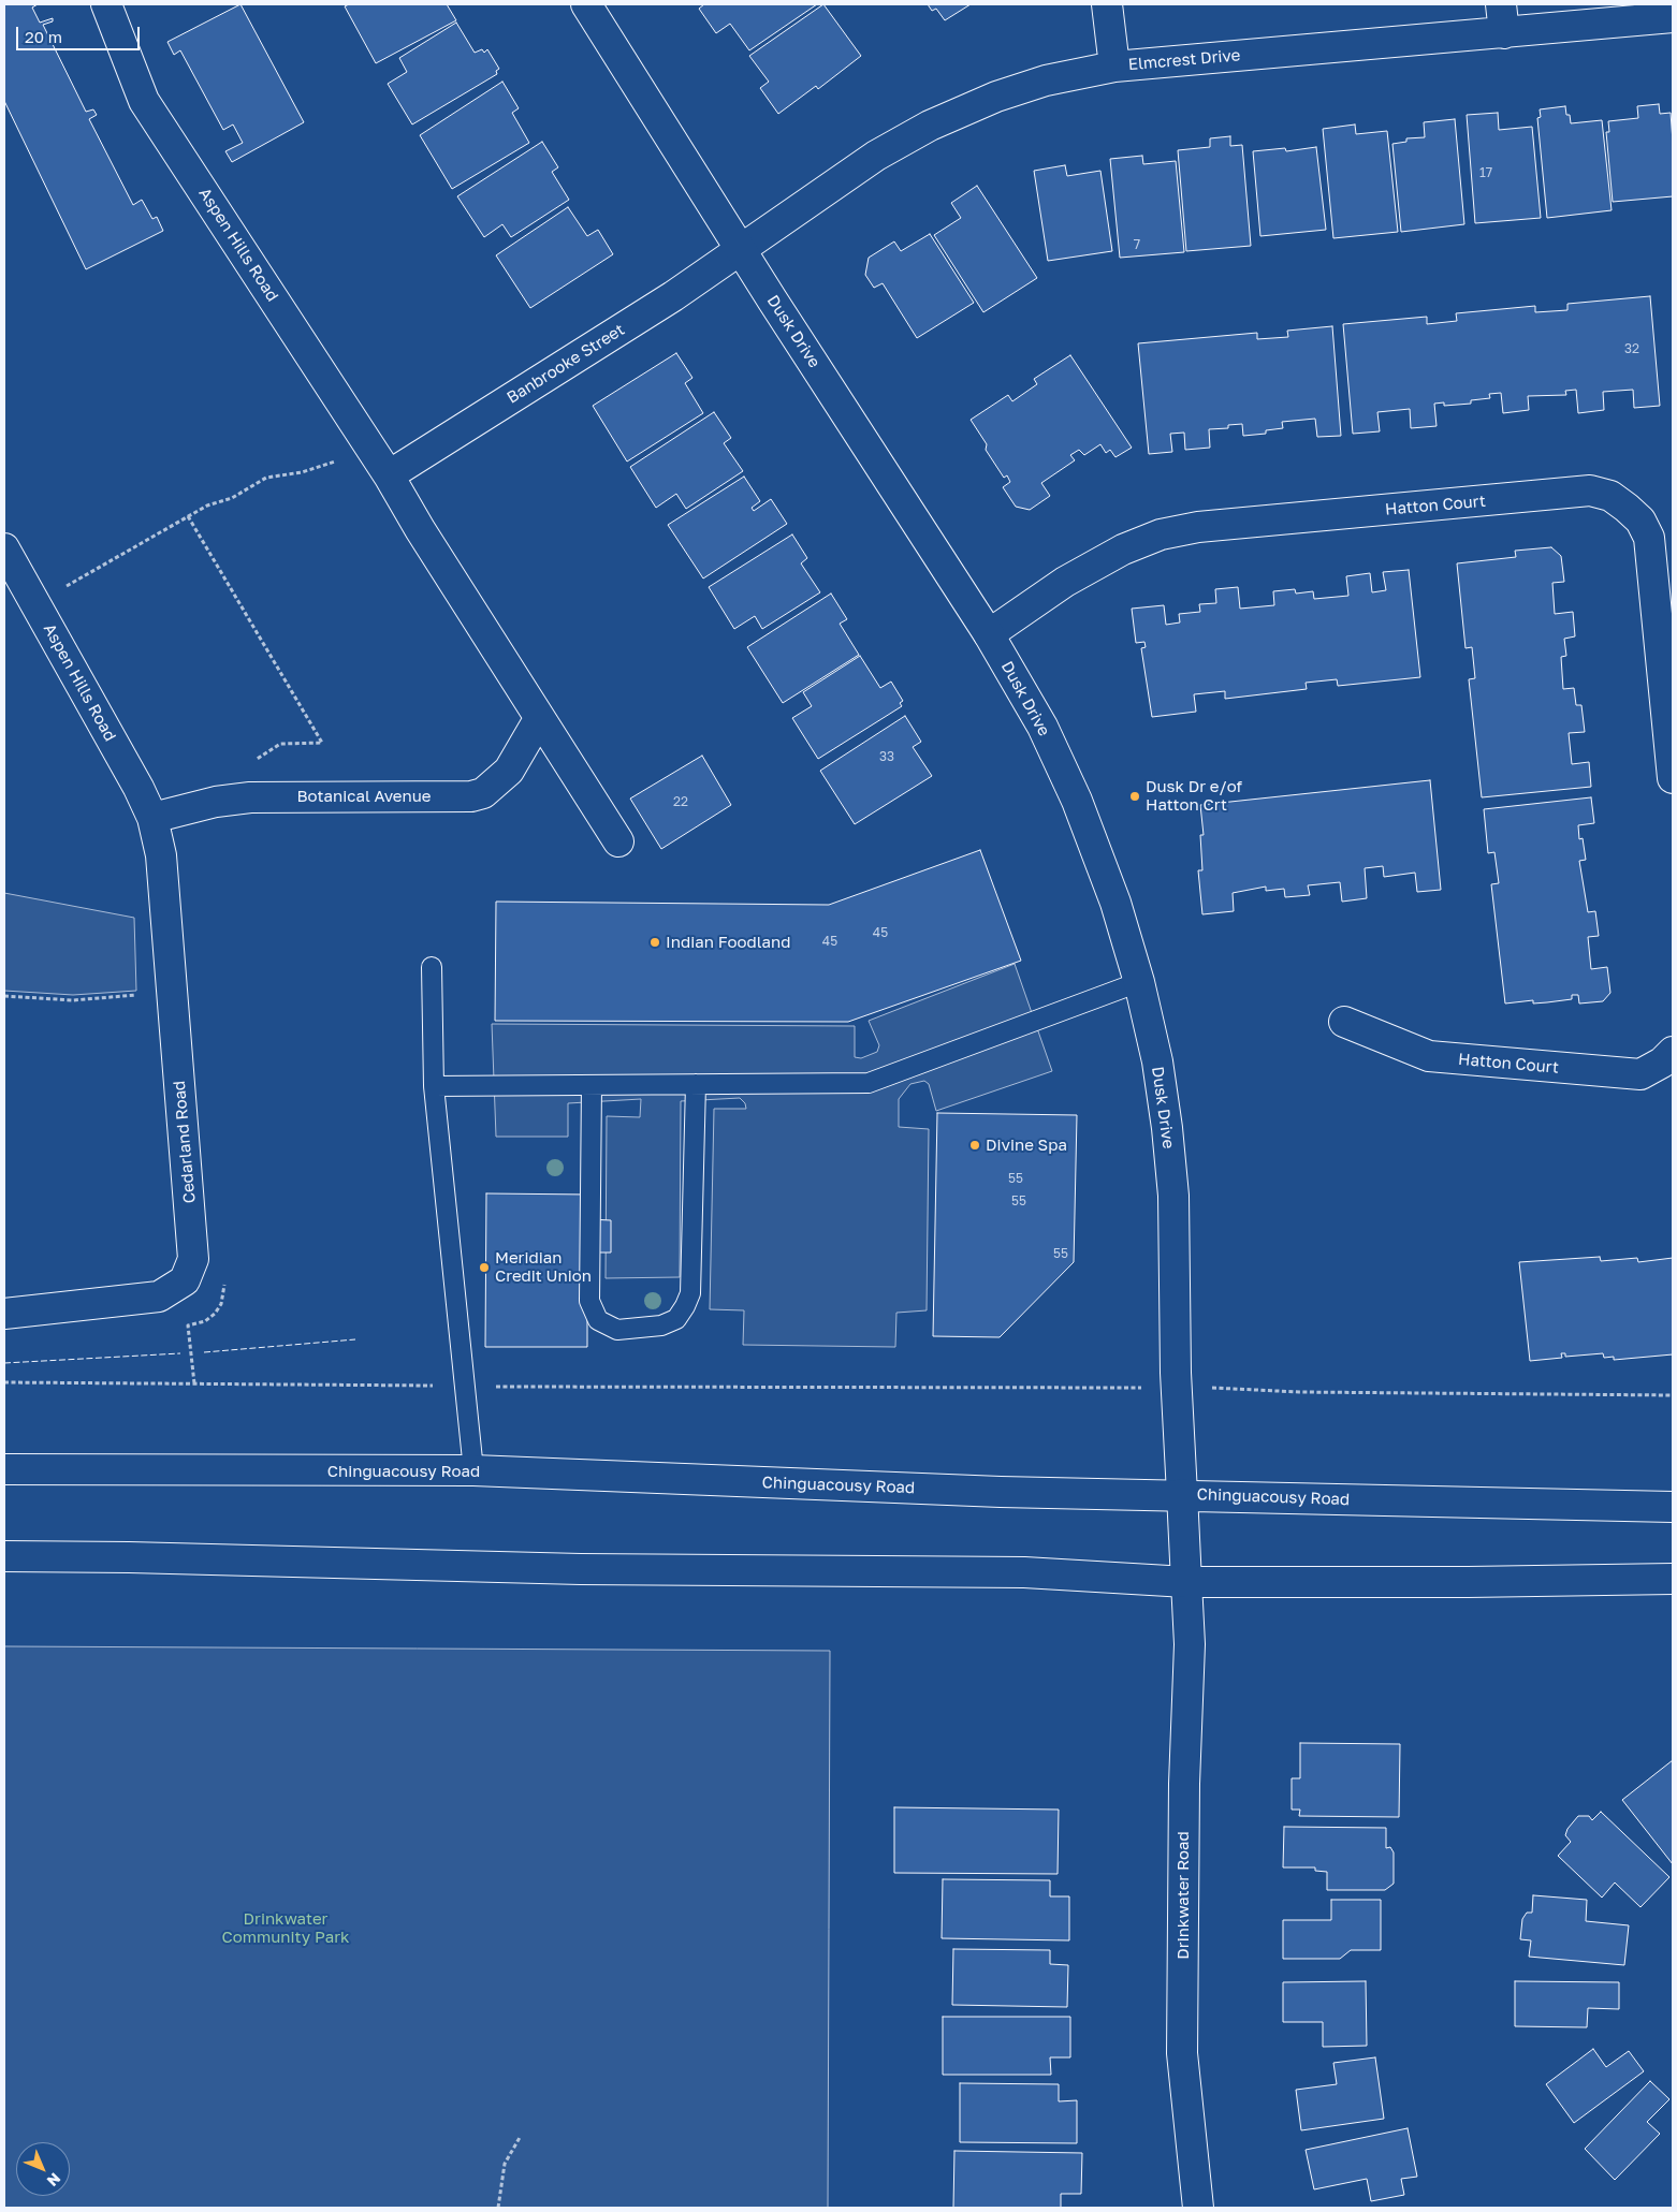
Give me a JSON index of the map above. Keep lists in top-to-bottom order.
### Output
{
  "streets": {
    "street": [
      "Elmcrest Drive",
      "Aspen Hills Road",
      "Dusk Drive",
      "Banbrooke Street",
      "Hatton Court",
      "Botanical Avenue",
      "Cedarland Road",
      "Chinguacousy Road",
      "Drinkwater Road"
    ]
  },
  "crossings": [
    ["Elmcrest Drive", "Dusk Drive"],
    ["Elmcrest Drive", "Banbrooke Street"],
    ["Aspen Hills Road", "Banbrooke Street"],
    ["Aspen Hills Road", "Botanical Avenue"],
    ["Aspen Hills Road", "Cedarland Road"],
    ["Dusk Drive", "Banbrooke Street"],
    ["Dusk Drive", "Hatton Court"],
    ["Dusk Drive", "Chinguacousy Road"],
    ["Dusk Drive", "Drinkwater Road"],
    ["Botanical Avenue", "Cedarland Road"]
  ],
  "parks": ["Drinkwater Community Park"],
  "places": [
    "Dusk Dr e/of Hatton Crt",
    "Indian Foodland",
    "Divine Spa",
    "Meridian Credit Union"
  ],
  "house_numbers": [
    "17",
    "7",
    "32",
    "33",
    "22",
    "45",
    "45",
    "55",
    "55",
    "55"
  ],
  "scale_bar": "20 m",
  "north": "bottom right"
}
